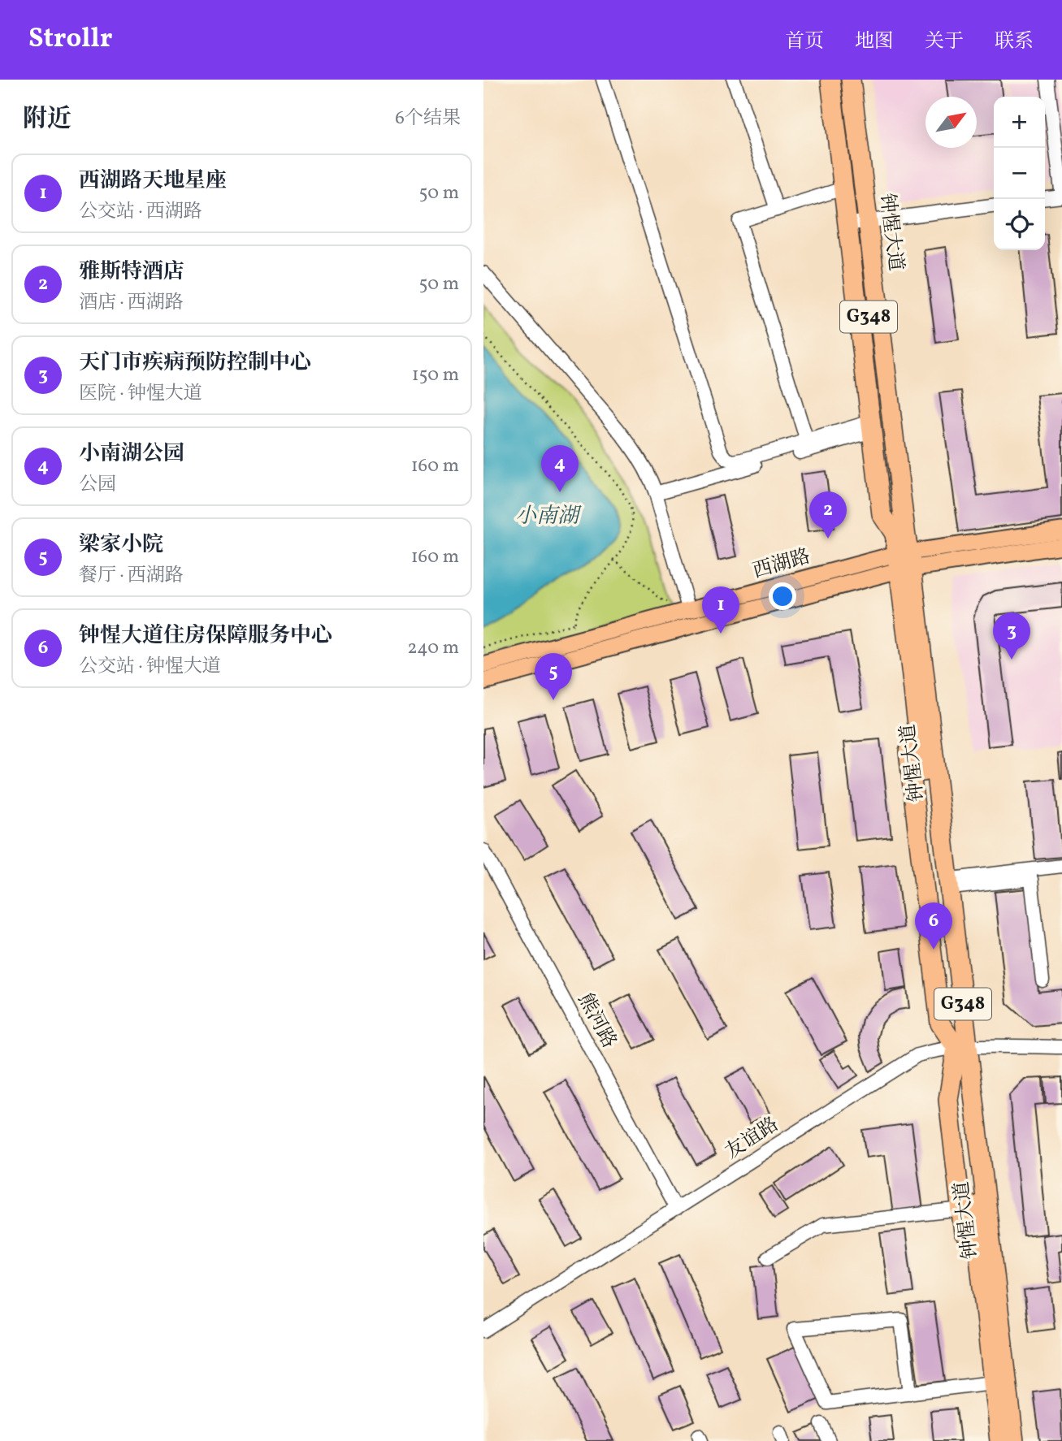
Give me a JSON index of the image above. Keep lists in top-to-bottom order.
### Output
{
  "streets": {
    "highway": ["钟惺大道", "G348"],
    "main road": ["西湖路"],
    "street": ["熊河路", "友谊路"]
  },
  "crossings": [
    ["钟惺大道", "西湖路"],
    ["钟惺大道", "友谊路"],
    ["熊河路", "友谊路"]
  ],
  "water": ["小南湖"],
  "north": "top right",
  "page": {
    "header": "Strollr",
    "nav": [
      "首页",
      "地图",
      "关于",
      "联系"
    ],
    "heading": ["附近", "6个结果"],
    "map_buttons": ["+", "−"],
    "list": [
      {
        "mark": "1",
        "name": "西湖路天地星座",
        "note": "公交站 · 西湖路",
        "value": "50 m"
      },
      {
        "mark": "2",
        "name": "雅斯特酒店",
        "note": "酒店 · 西湖路",
        "value": "50 m"
      },
      {
        "mark": "3",
        "name": "天门市疾病预防控制中心",
        "note": "医院 · 钟惺大道",
        "value": "150 m"
      },
      {
        "mark": "4",
        "name": "小南湖公园",
        "note": "公园",
        "value": "160 m"
      },
      {
        "mark": "5",
        "name": "梁家小院",
        "note": "餐厅 · 西湖路",
        "value": "160 m"
      },
      {
        "mark": "6",
        "name": "钟惺大道住房保障服务中心",
        "note": "公交站 · 钟惺大道",
        "value": "240 m"
      }
    ],
    "pins": [
      "4",
      "2",
      "1",
      "3",
      "5",
      "6"
    ]
  }
}
